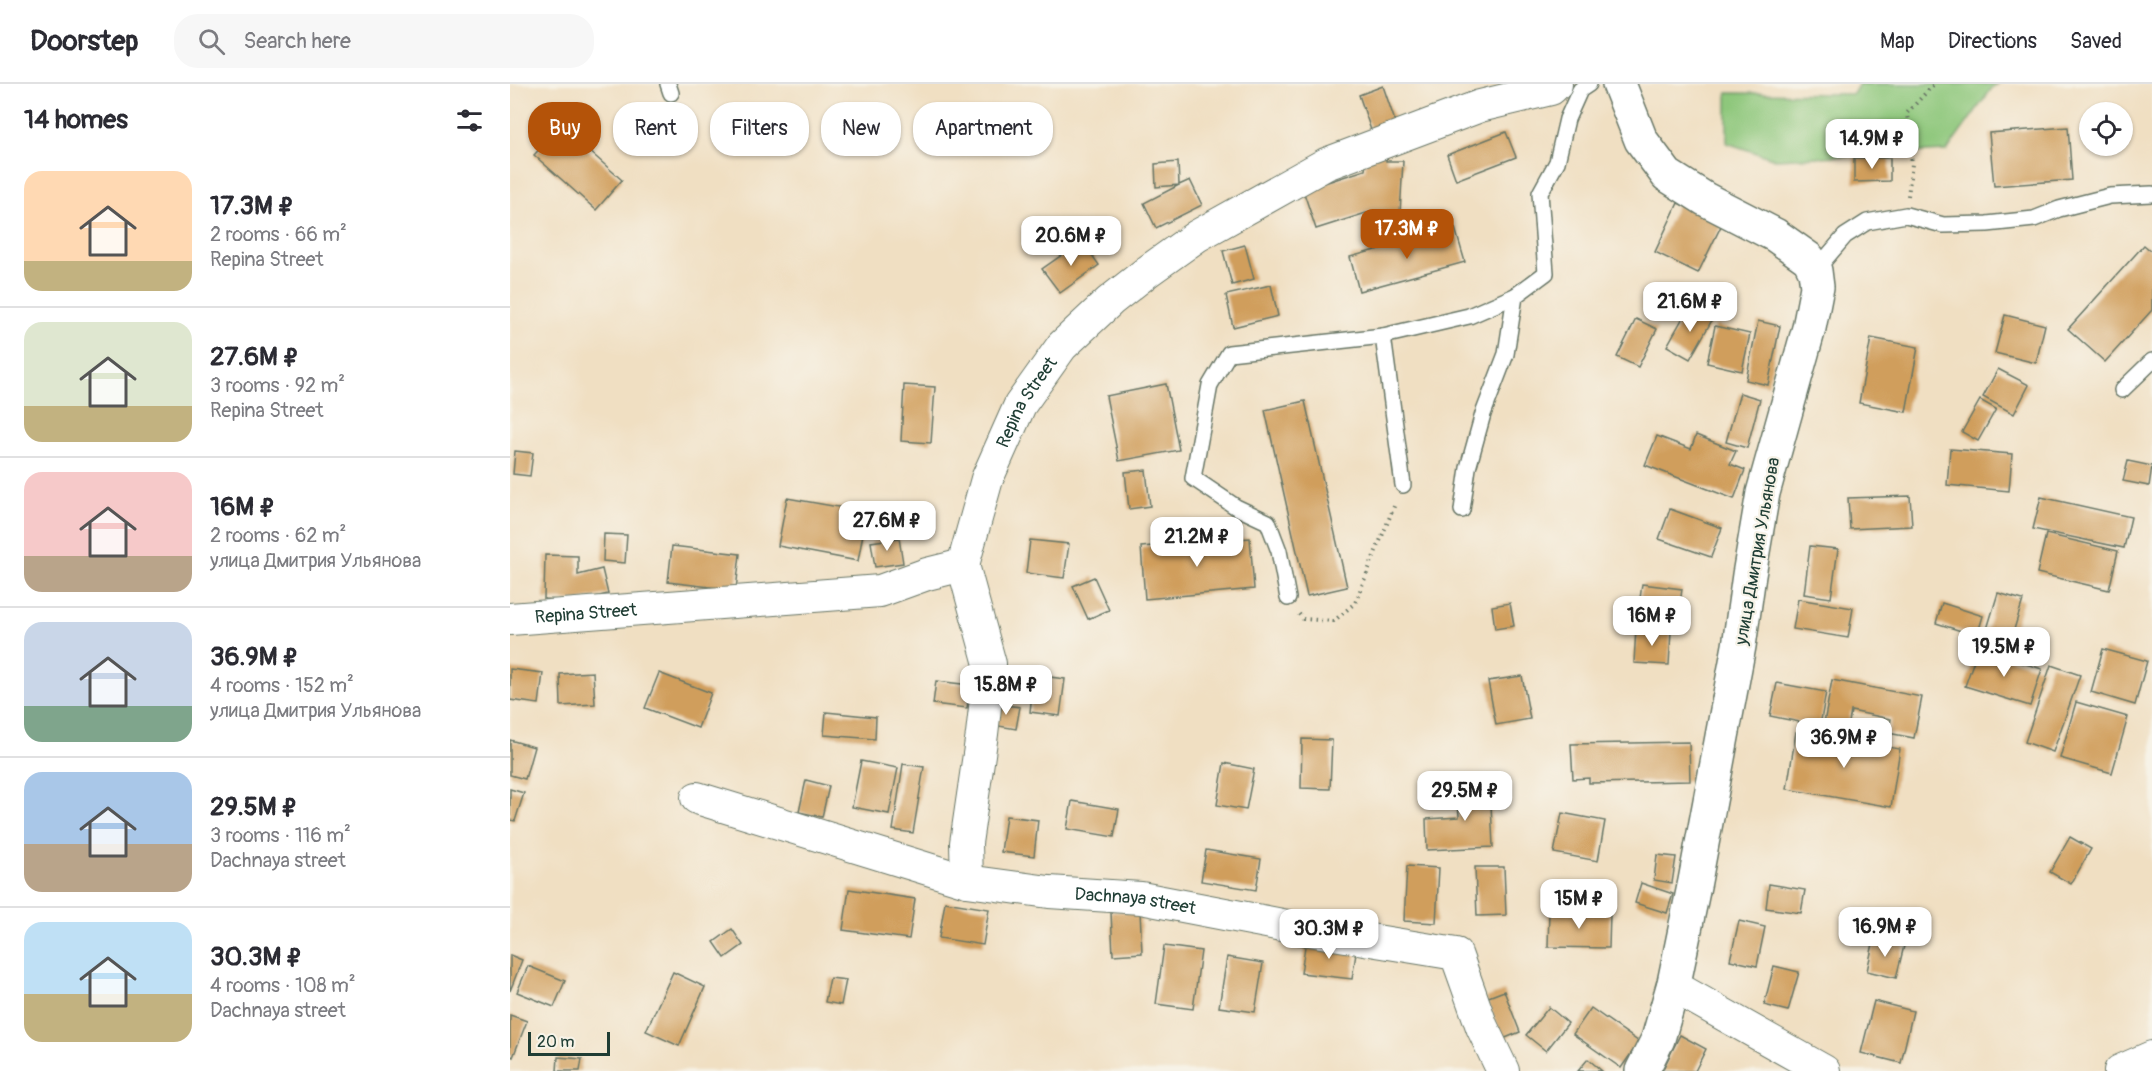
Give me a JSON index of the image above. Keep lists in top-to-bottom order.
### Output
{
  "streets": {
    "street": ["Repina Street", "улица Дмитрия Ульянова", "Dachnaya street"]
  },
  "scale_bar": "20 m",
  "page": {
    "header": "Doorstep",
    "search": "Search here",
    "nav": ["Map", "Directions", "Saved"],
    "heading": "14 homes",
    "chip": [
      "Buy",
      "Rent",
      "Filters",
      "New",
      "Apartment"
    ],
    "price": [
      "14.9M ₽",
      "17.3M ₽",
      "20.6M ₽",
      "21.6M ₽",
      "27.6M ₽",
      "21.2M ₽",
      "16M ₽",
      "19.5M ₽",
      "15.8M ₽",
      "36.9M ₽",
      "29.5M ₽",
      "15M ₽",
      "16.9M ₽",
      "30.3M ₽"
    ],
    "list": [
      {
        "name": "17.3M ₽",
        "note": "2 rooms · 66 m² · Repina Street"
      },
      {
        "name": "27.6M ₽",
        "note": "3 rooms · 92 m² · Repina Street"
      },
      {
        "name": "16M ₽",
        "note": "2 rooms · 62 m² · улица Дмитрия Ульянова"
      },
      {
        "name": "36.9M ₽",
        "note": "4 rooms · 152 m² · улица Дмитрия Ульянова"
      },
      {
        "name": "29.5M ₽",
        "note": "3 rooms · 116 m² · Dachnaya street"
      },
      {
        "name": "30.3M ₽",
        "note": "4 rooms · 108 m² · Dachnaya street"
      }
    ],
    "scale": "20 m"
  }
}
